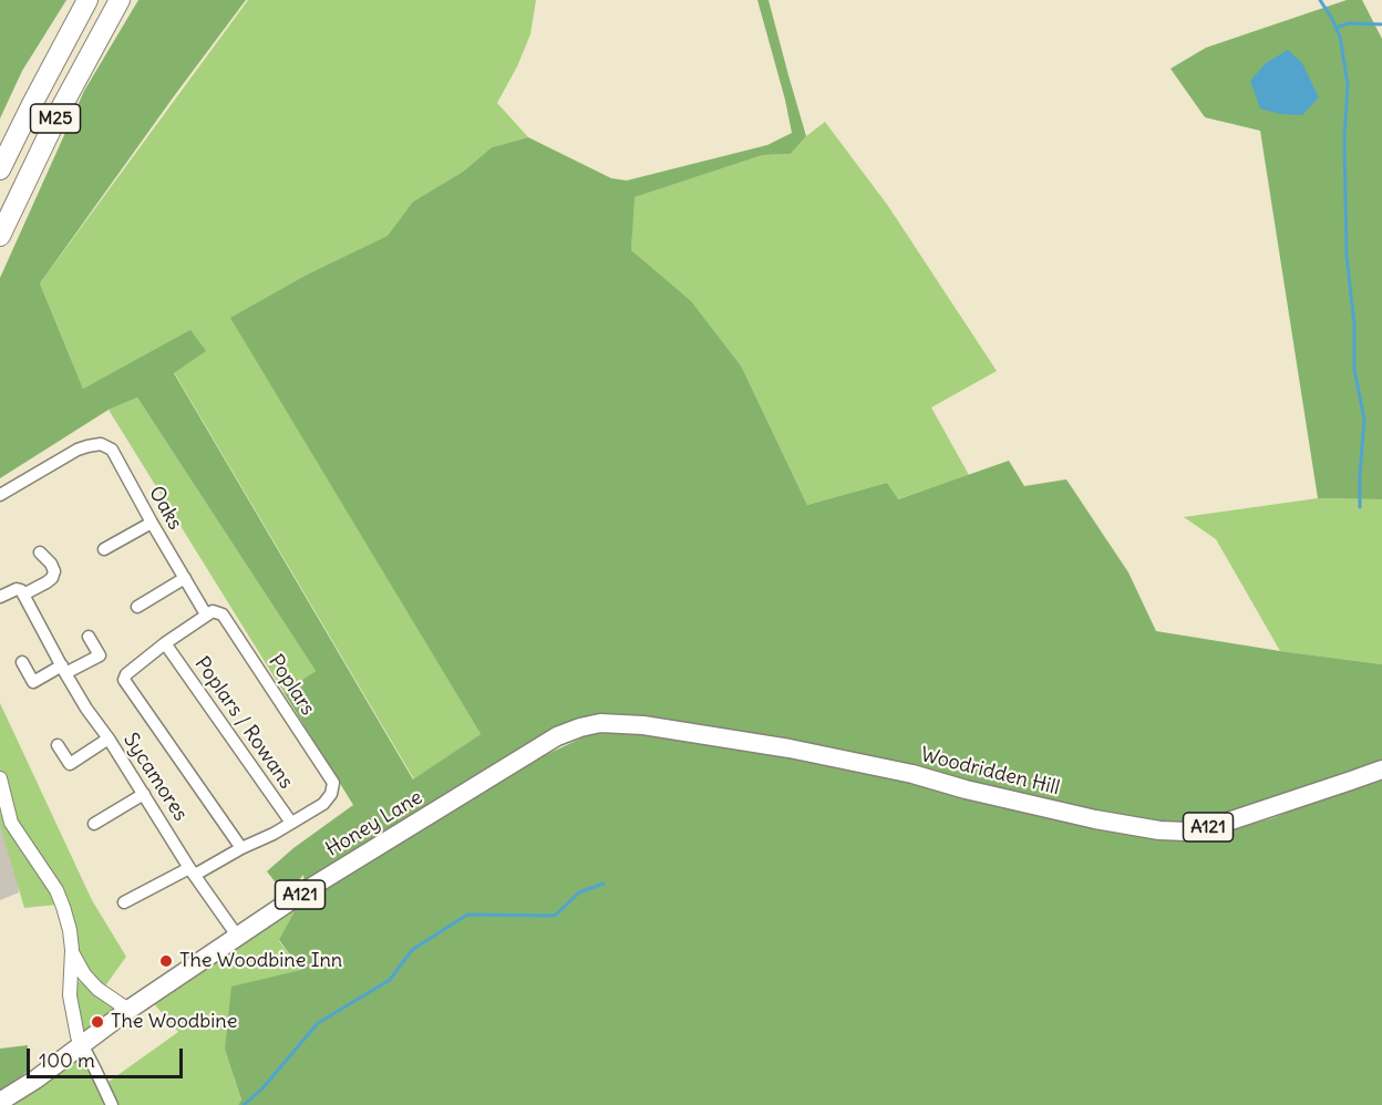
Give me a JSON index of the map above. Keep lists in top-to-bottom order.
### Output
{
  "streets": {
    "highway": ["M25"],
    "main road": ["Woodridden Hill", "Honey Lane", "A121"],
    "street": [
      "Oaks",
      "Poplars",
      "Poplars / Rowans",
      "Sycamores"
    ]
  },
  "crossings": [
    ["Oaks", "Poplars"],
    ["Poplars", "Poplars / Rowans"],
    ["Woodridden Hill", "Honey Lane"],
    ["Sycamores", "Honey Lane"]
  ],
  "places": ["The Woodbine Inn", "The Woodbine"],
  "scale_bar": "100 m"
}
